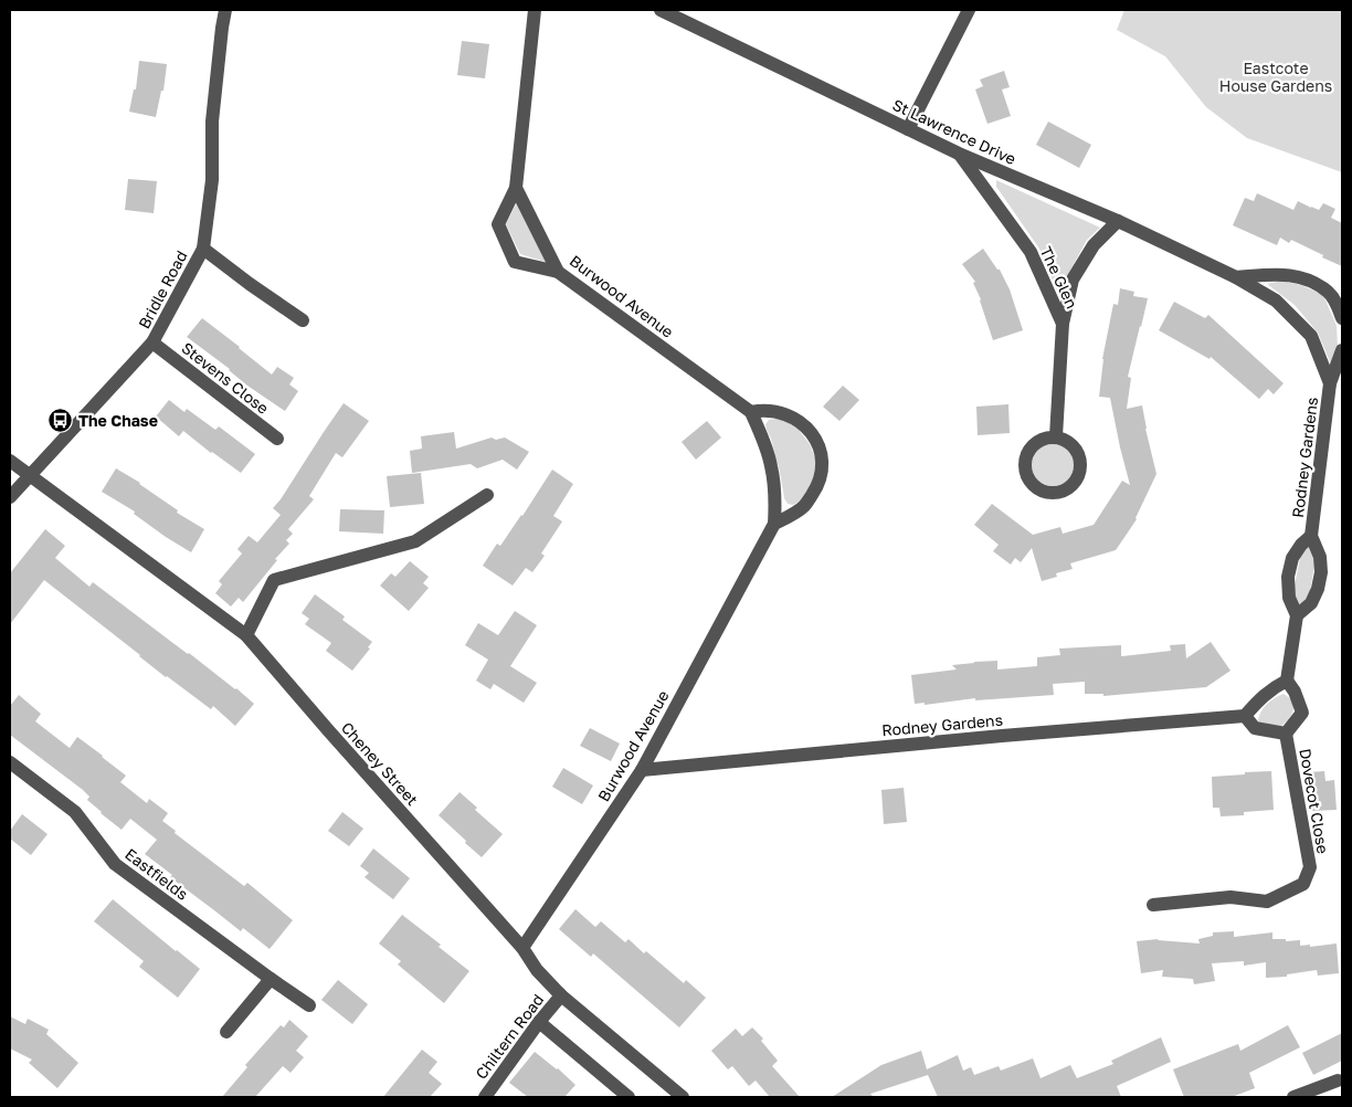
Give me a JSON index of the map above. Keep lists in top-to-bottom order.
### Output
{
  "streets": {
    "street": [
      "St Lawrence Drive",
      "The Glen",
      "Bridle Road",
      "Burwood Avenue",
      "Stevens Close",
      "Rodney Gardens",
      "Cheney Street",
      "Dovecot Close",
      "Eastfields",
      "Chiltern Road"
    ]
  },
  "crossings": [
    ["St Lawrence Drive", "The Glen"],
    ["St Lawrence Drive", "Rodney Gardens"],
    ["Bridle Road", "Stevens Close"],
    ["Bridle Road", "Cheney Street"],
    ["Burwood Avenue", "Rodney Gardens"],
    ["Burwood Avenue", "Cheney Street"],
    ["Cheney Street", "Chiltern Road"]
  ],
  "parks": ["Eastcote House Gardens"],
  "places": {
    "bus stop": ["The Chase"]
  }
}
